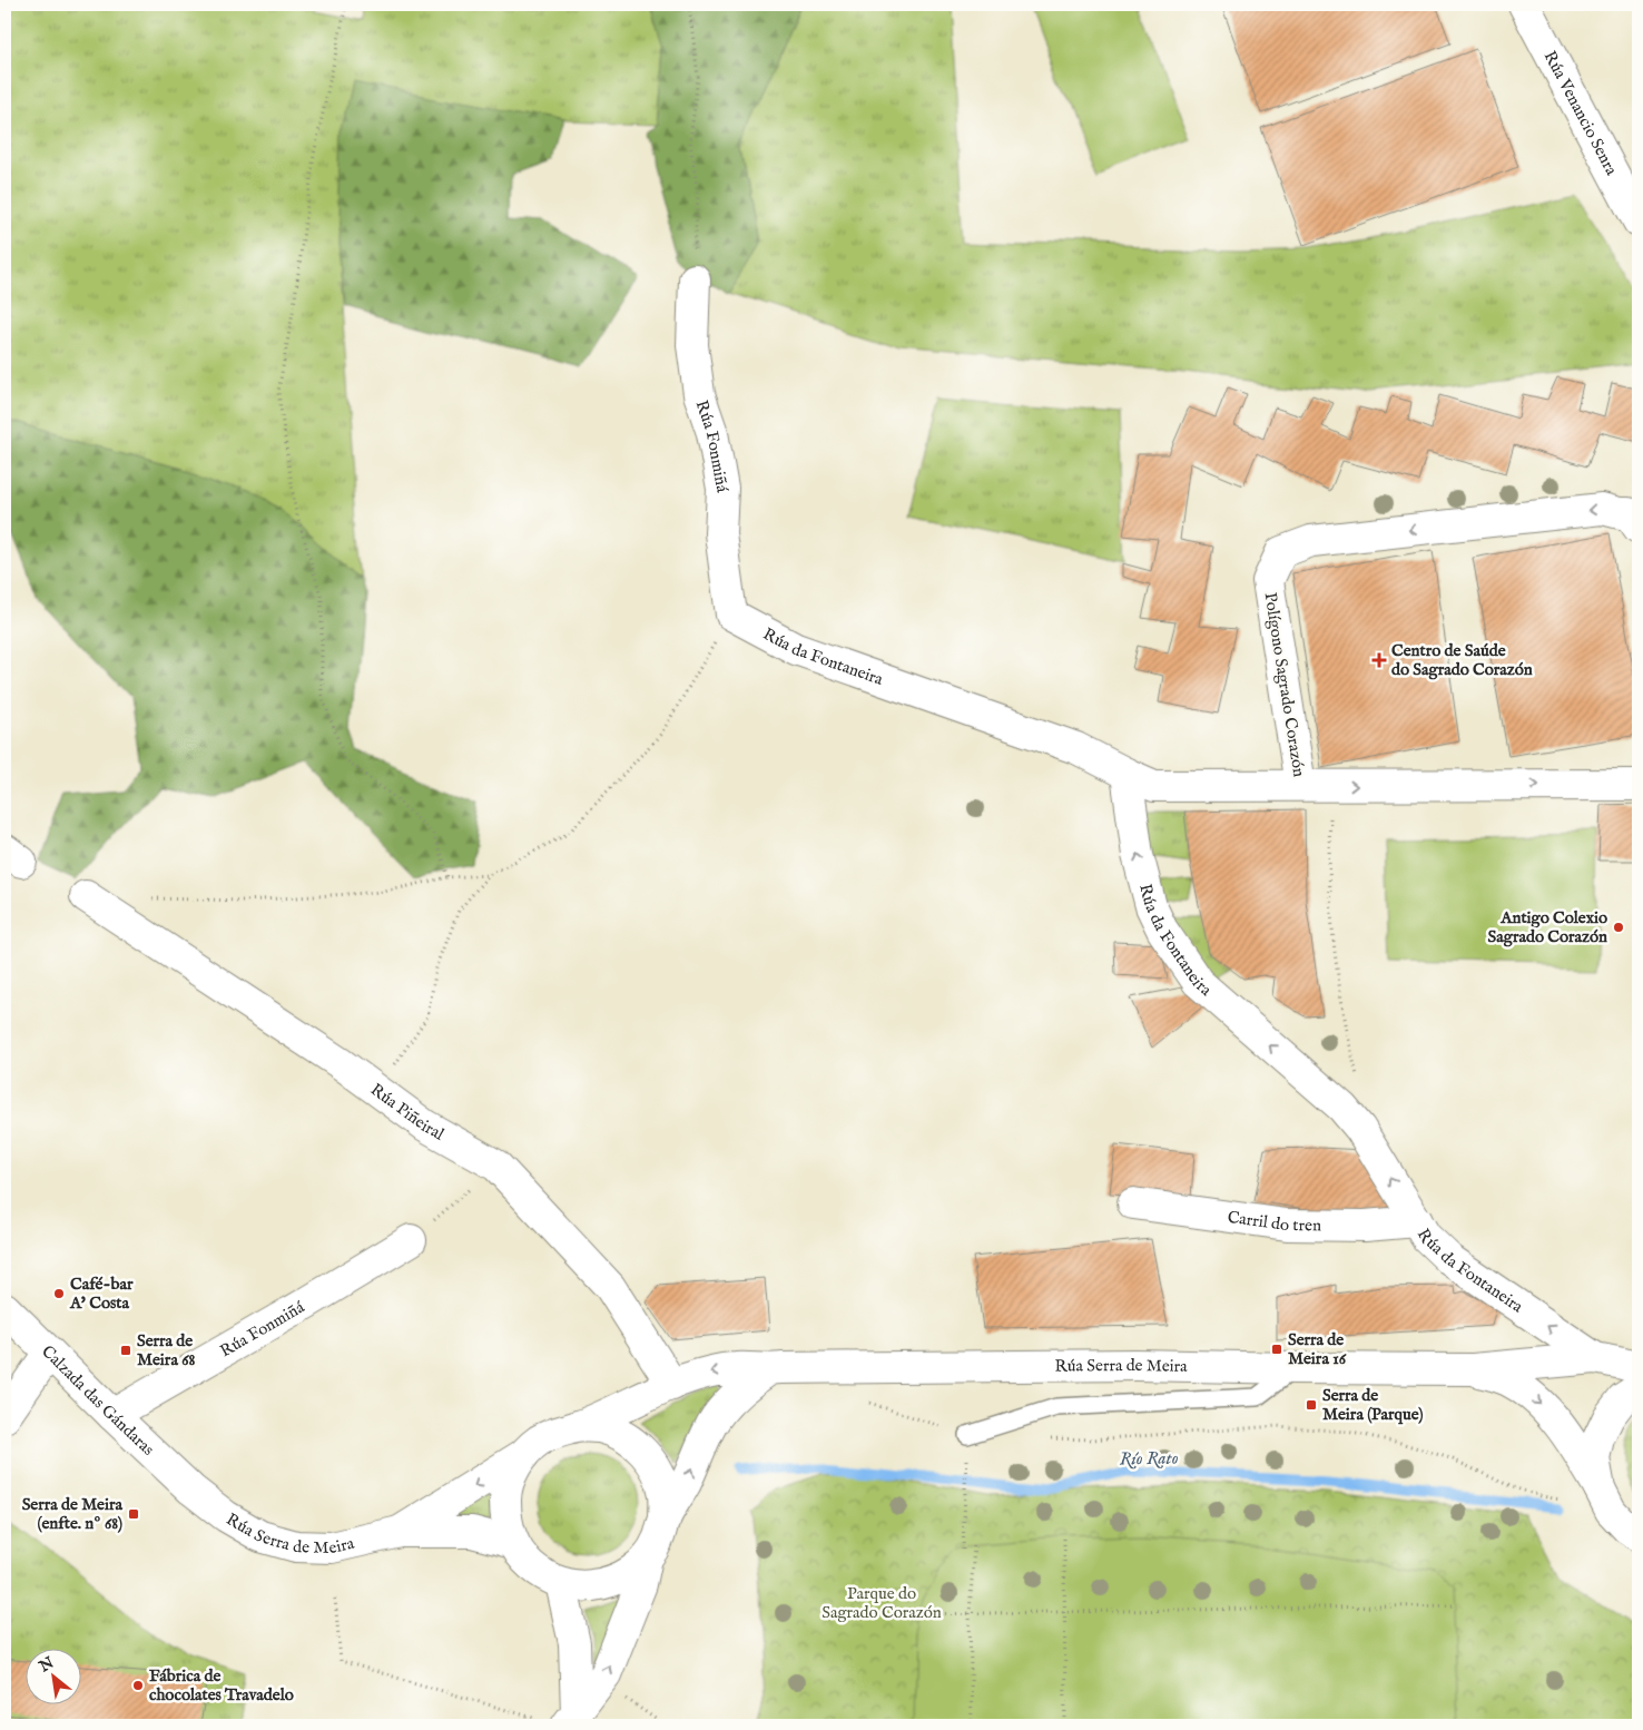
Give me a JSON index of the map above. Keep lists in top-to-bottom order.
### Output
{
  "streets": {
    "street": [
      "Rúa Venancio Senra",
      "Rúa Fonmiñá",
      "Rúa da Fontaneira",
      "Polígono Sagrado Corazón",
      "Rúa Piñeiral",
      "Carril do tren",
      "Rúa Serra de Meira",
      "Calzada das Gándaras"
    ]
  },
  "crossings": [
    ["Rúa Fonmiñá", "Rúa da Fontaneira"],
    ["Rúa Fonmiñá", "Calzada das Gándaras"],
    ["Rúa da Fontaneira", "Carril do tren"],
    ["Rúa da Fontaneira", "Rúa Serra de Meira"],
    ["Rúa Piñeiral", "Rúa Serra de Meira"],
    ["Rúa Serra de Meira", "Calzada das Gándaras"]
  ],
  "one_way": ["Rúa da Fontaneira"],
  "water": ["Río Rato"],
  "parks": ["Parque do Sagrado Corazón"],
  "places": {
    "health": ["Centro de Saúde do Sagrado Corazón"],
    "other": ["Antigo Colexio Sagrado Corazón", "Café-bar A' Costa", "Fábrica de chocolates Travadelo"],
    "transit": [
      "Serra de Meira 16",
      "Serra de Meira 68",
      "Serra de Meira (Parque)",
      "Serra de Meira (enfte. nº 68)"
    ]
  },
  "north": "top left"
}
